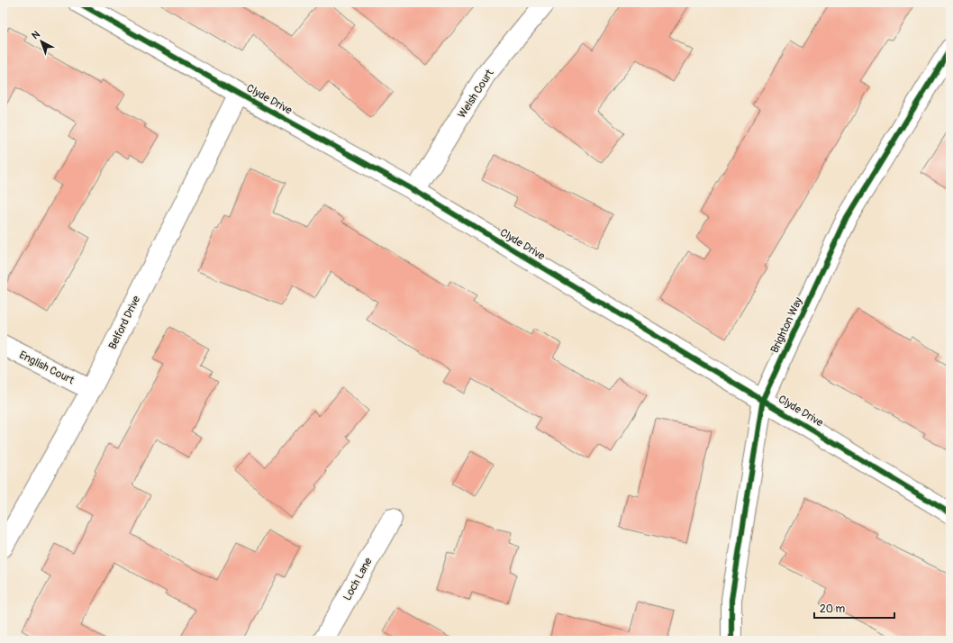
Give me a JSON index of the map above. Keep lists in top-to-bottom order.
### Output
{
  "streets": {
    "street": [
      "Welsh Court",
      "Clyde Drive",
      "Belford Drive",
      "Brighton Way",
      "English Court",
      "Loch Lane"
    ]
  },
  "crossings": [
    ["Welsh Court", "Clyde Drive"],
    ["Clyde Drive", "Belford Drive"],
    ["Clyde Drive", "Brighton Way"],
    ["Belford Drive", "English Court"]
  ],
  "scale_bar": "20 m",
  "north": "top left"
}
